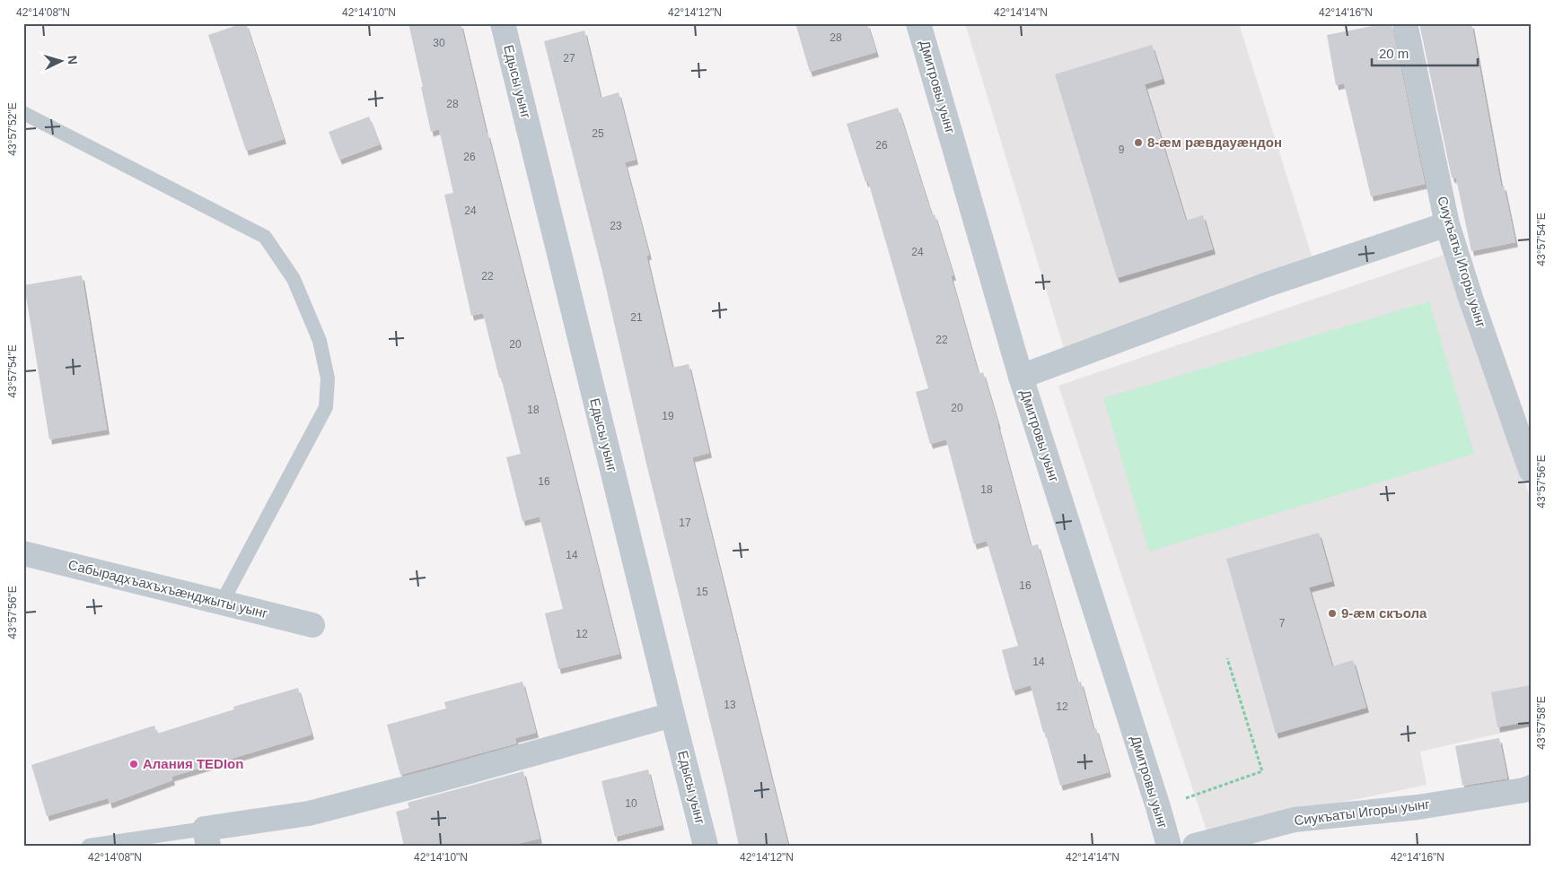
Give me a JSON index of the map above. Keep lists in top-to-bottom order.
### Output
{
  "streets": {
    "street": [
      "Едысы уынг",
      "Дмитровы уынг",
      "Сиукъаты Игоры уынг",
      "Сабырадхъахъхъæнджыты уынг"
    ]
  },
  "places": ["8-æм рӕвдауӕндон", "9-æм скъола", "Алания ТEDIon"],
  "house_numbers": [
    "28",
    "30",
    "27",
    "28",
    "25",
    "26",
    "9",
    "26",
    "24",
    "23",
    "24",
    "22",
    "21",
    "22",
    "20",
    "20",
    "18",
    "19",
    "16",
    "18",
    "17",
    "14",
    "16",
    "15",
    "7",
    "12",
    "14",
    "13",
    "12",
    "10"
  ],
  "scale_bar": "20 m",
  "north": "right",
  "coordinates": [
    "42°14'08\"N",
    "42°14'10\"N",
    "42°14'12\"N",
    "42°14'14\"N",
    "42°14'16\"N",
    "43°57'52\"E",
    "43°57'54\"E",
    "43°57'56\"E",
    "43°57'58\"E"
  ]
}
